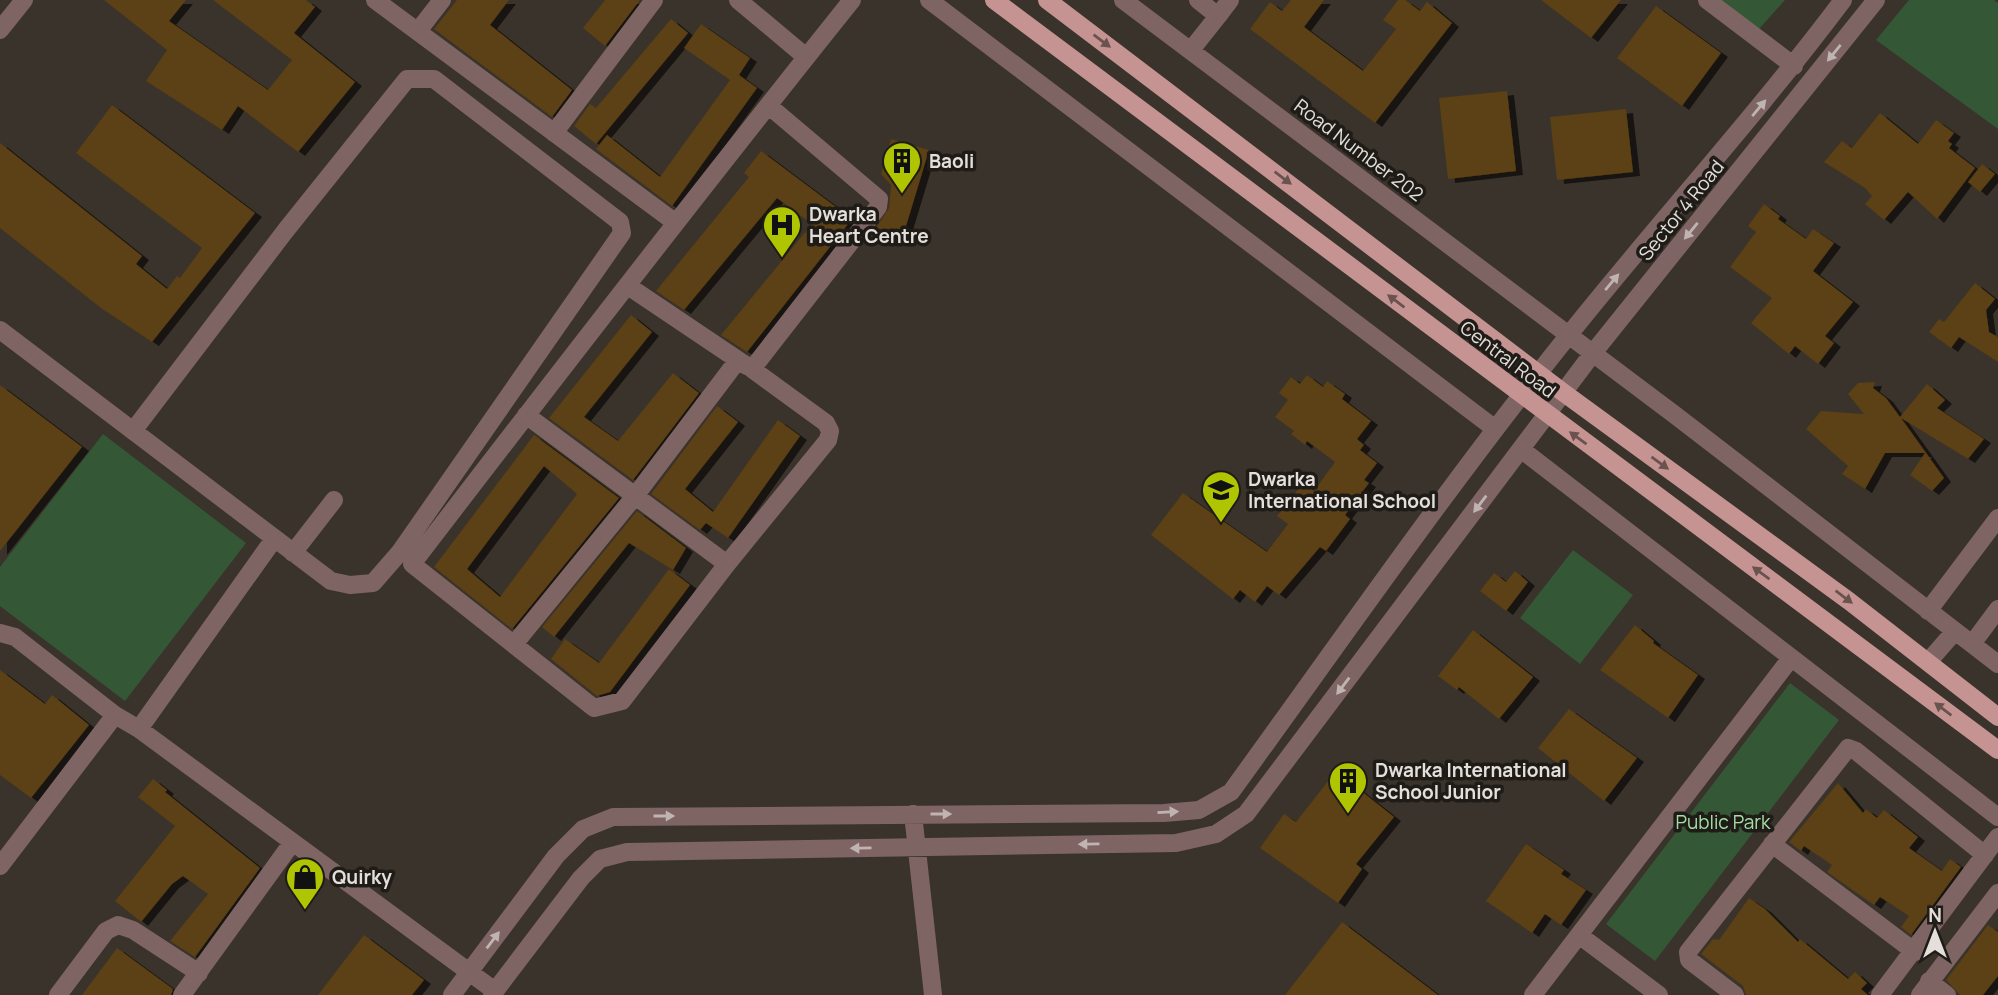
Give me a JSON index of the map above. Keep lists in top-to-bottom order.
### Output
{
  "streets": {
    "main road": ["Central Road"],
    "street": ["Road Number 202", "Sector 4 Road"]
  },
  "crossings": [
    ["Road Number 202", "Sector 4 Road"],
    ["Sector 4 Road", "Central Road"]
  ],
  "parks": ["Public Park"],
  "places": {
    "building": ["Baoli", "Dwarka International School Junior"],
    "hospital": ["Dwarka Heart Centre"],
    "school or university": ["Dwarka International School"],
    "shop": ["Quirky"]
  },
  "north": "top"
}
